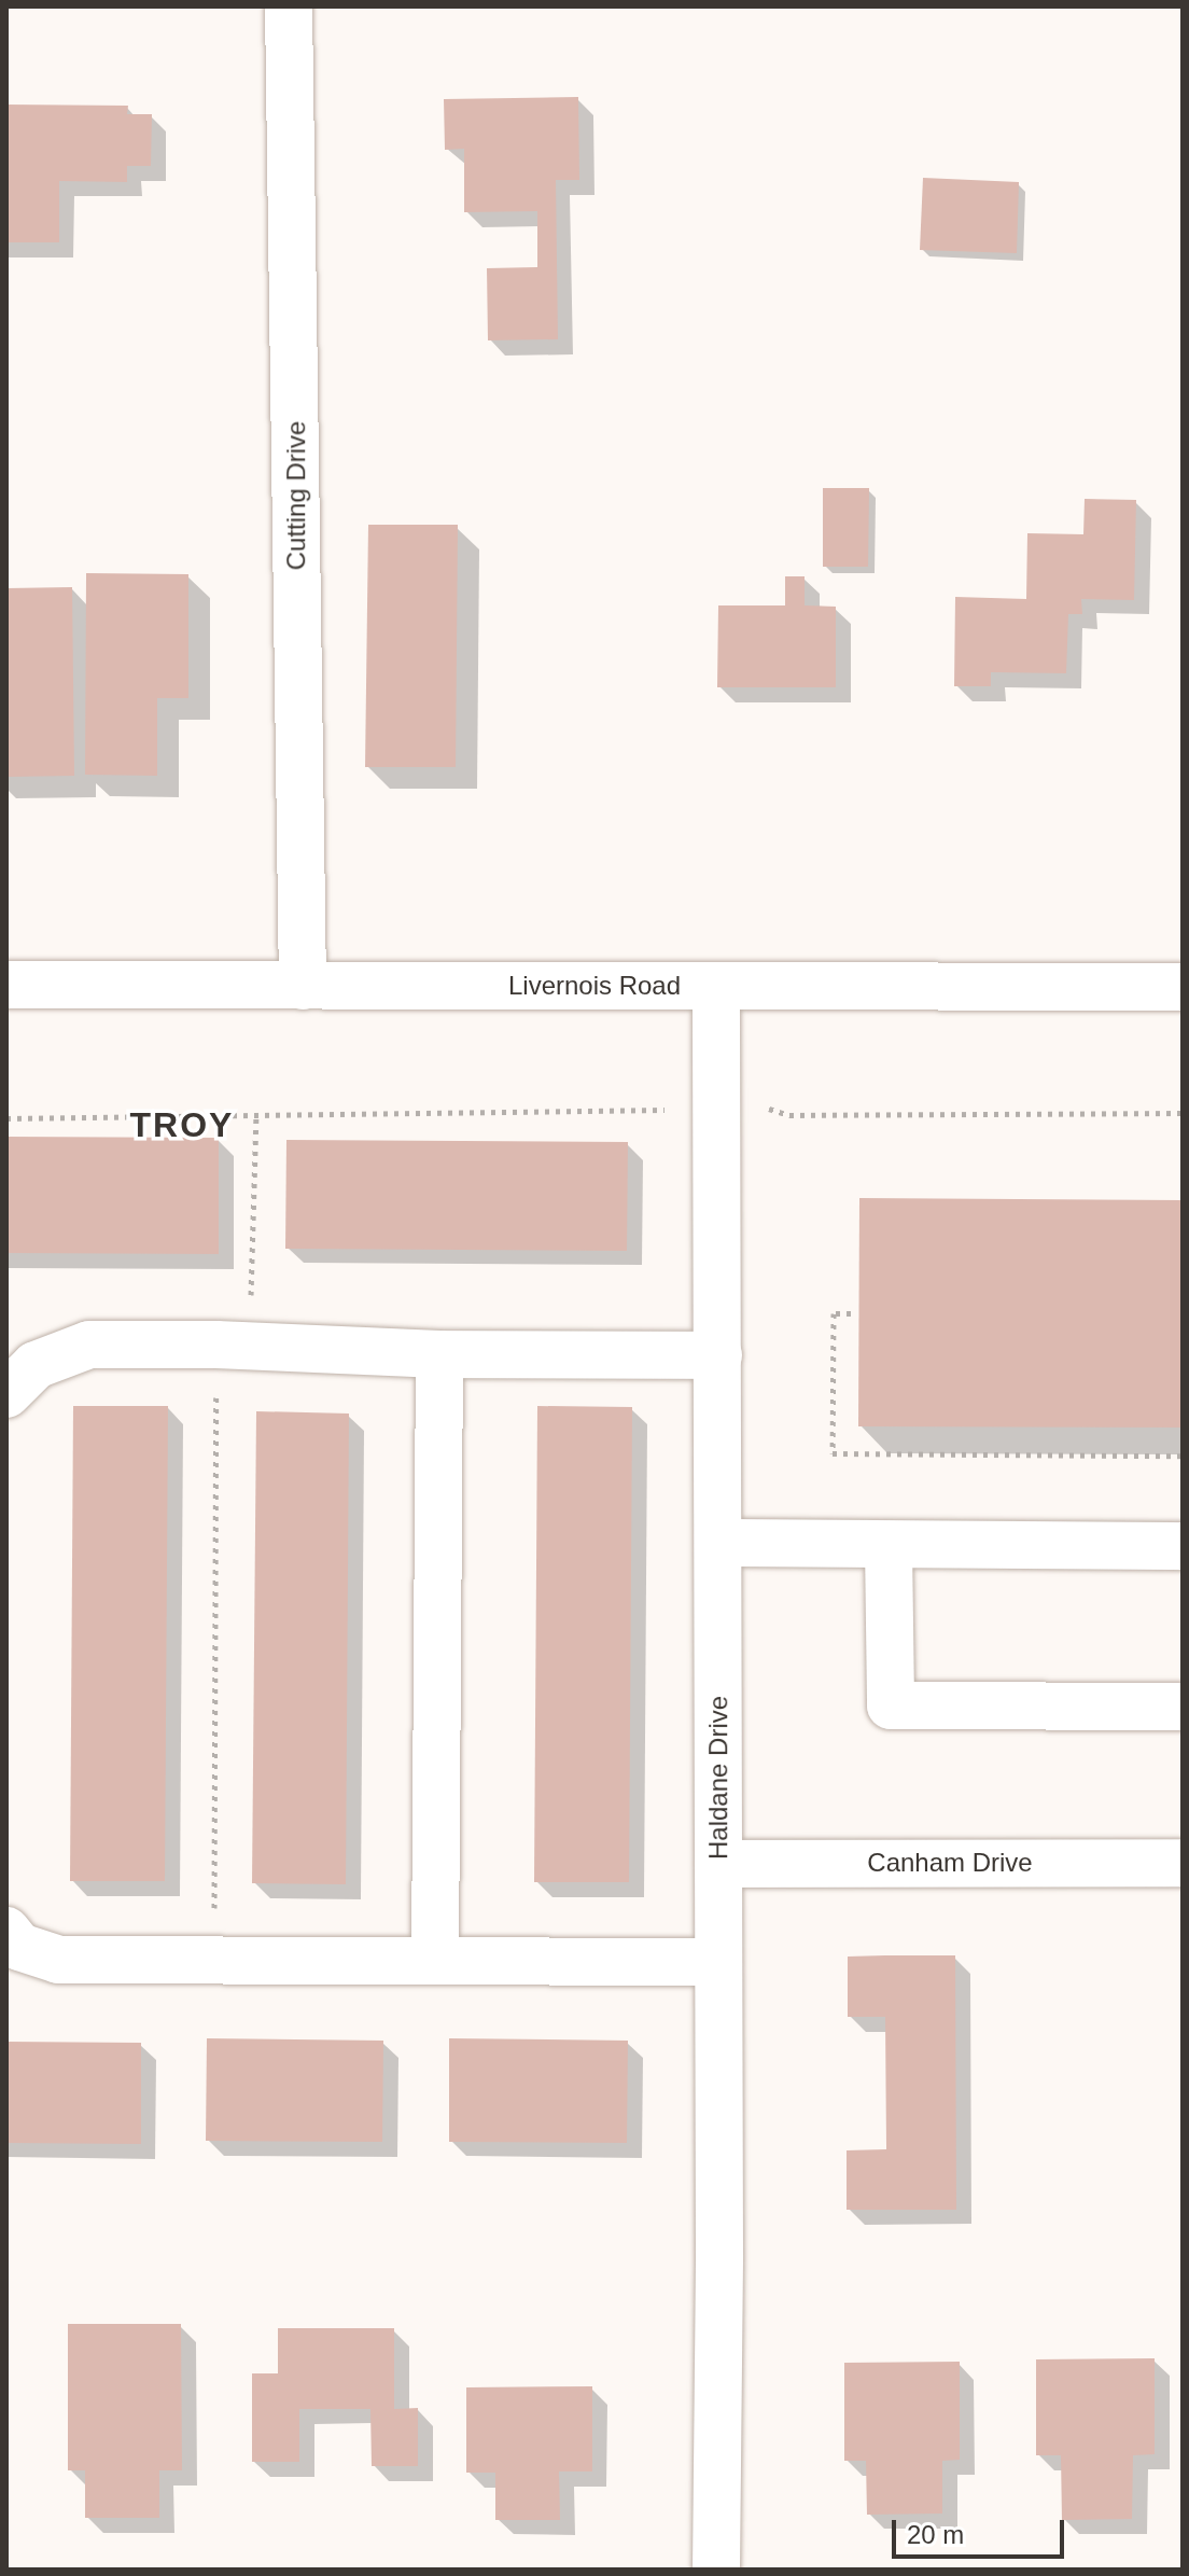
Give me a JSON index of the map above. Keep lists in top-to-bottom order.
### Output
{
  "streets": {
    "street": [
      "Cutting Drive",
      "Livernois Road",
      "Haldane Drive",
      "Canham Drive"
    ]
  },
  "crossings": [
    ["Cutting Drive", "Livernois Road"],
    ["Livernois Road", "Haldane Drive"],
    ["Haldane Drive", "Canham Drive"]
  ],
  "districts": ["TROY"],
  "scale_bar": "20 m"
}
